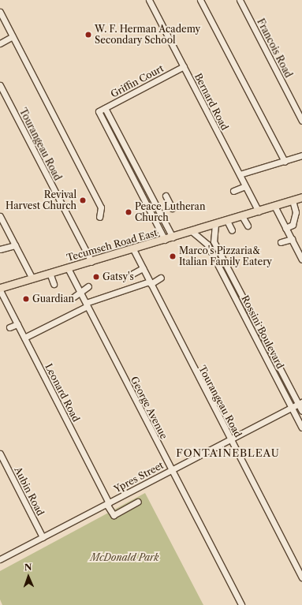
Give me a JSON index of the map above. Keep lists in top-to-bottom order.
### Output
{
  "streets": {
    "main road": ["Tecumseh Road East"],
    "street": [
      "Francois Road",
      "Griffin Court",
      "Bernard Road",
      "Tourangeau Road",
      "Rossini Boulevard",
      "Leonard Road",
      "George Avenue",
      "Ypres Street",
      "Aubin Road"
    ]
  },
  "crossings": [
    ["Griffin Court", "Bernard Road"],
    ["Bernard Road", "Tecumseh Road East"],
    ["Tourangeau Road", "Tecumseh Road East"],
    ["Tourangeau Road", "Ypres Street"],
    ["Tecumseh Road East", "Rossini Boulevard"],
    ["Tecumseh Road East", "Leonard Road"],
    ["Tecumseh Road East", "George Avenue"],
    ["Rossini Boulevard", "Ypres Street"],
    ["Leonard Road", "Ypres Street"],
    ["George Avenue", "Ypres Street"],
    ["Ypres Street", "Aubin Road"]
  ],
  "districts": ["FONTAINEBLEAU"],
  "parks": ["McDonald Park"],
  "places": [
    "W. F. Herman Academy Secondary School",
    "Revival Harvest Church",
    "Peace Lutheran Church",
    "Marco's Pizzaria& Italian Family Eatery",
    "Gatsy's",
    "Guardian"
  ],
  "north": "top"
}
